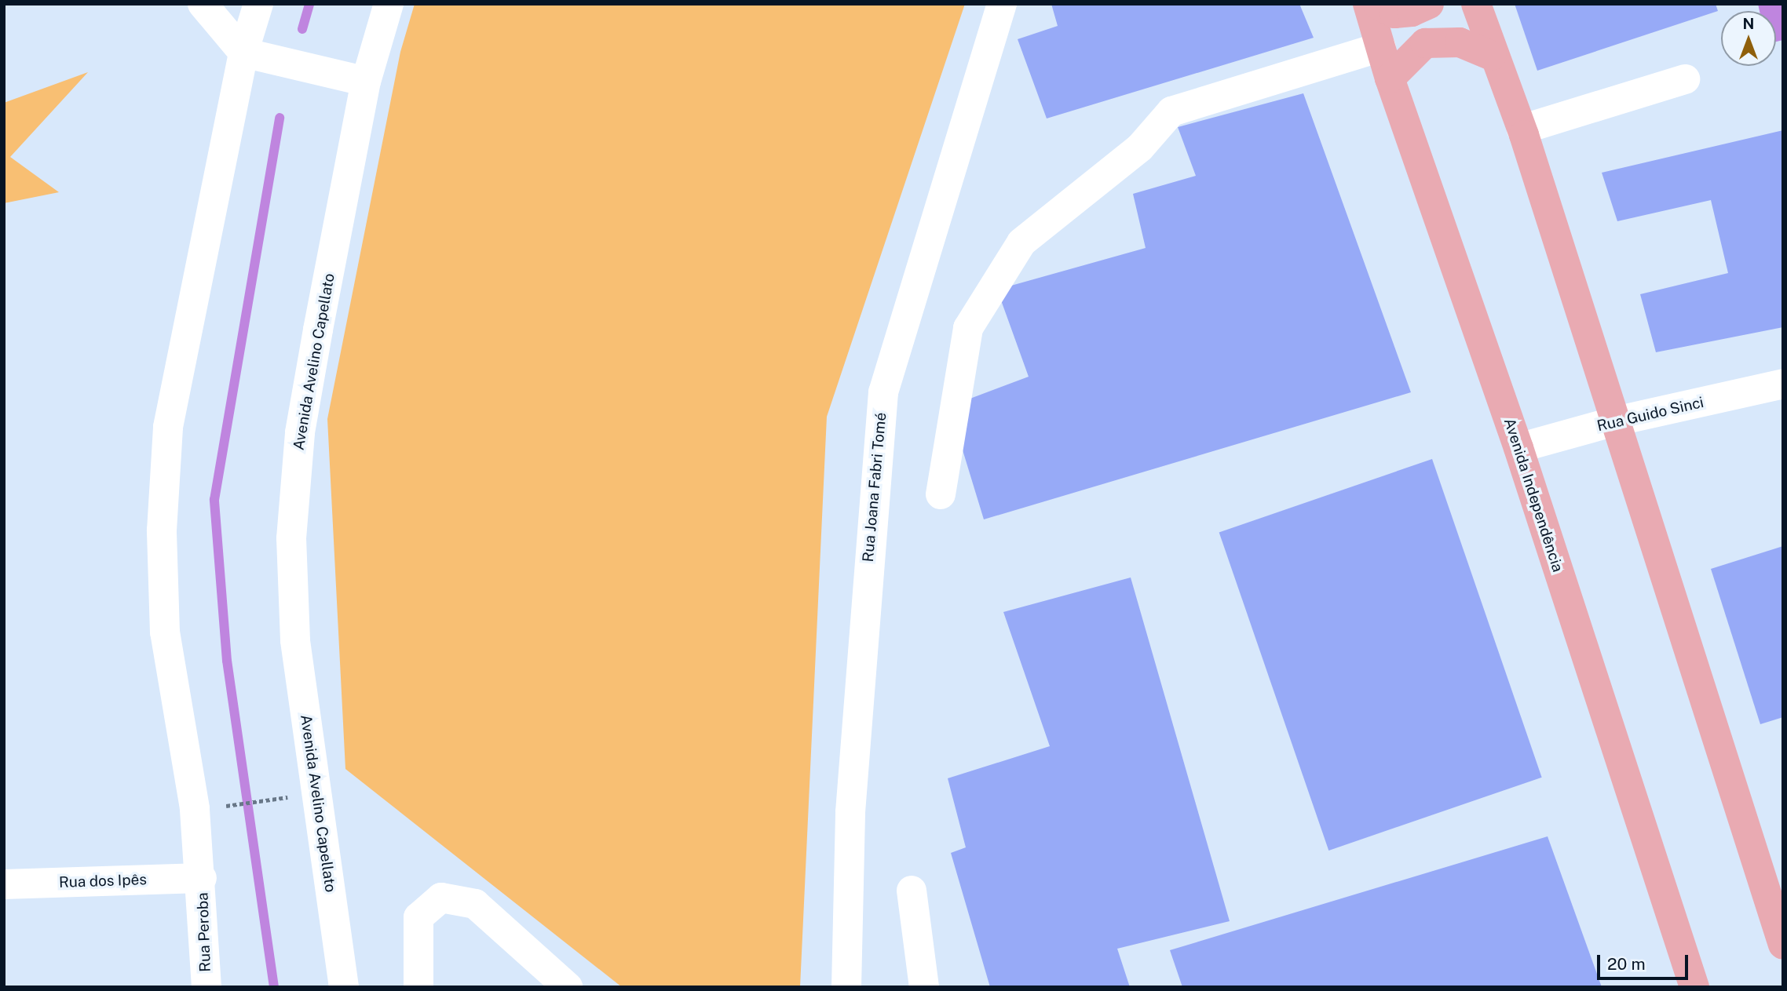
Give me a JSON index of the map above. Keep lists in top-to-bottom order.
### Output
{
  "streets": {
    "main road": ["Avenida Independência"],
    "street": [
      "Avenida Avelino Capellato",
      "Rua Guido Sinci",
      "Rua Joana Fabri Tomé",
      "Rua dos Ipês",
      "Rua Peroba"
    ]
  },
  "crossings": [
    ["Rua Guido Sinci", "Avenida Independência"],
    ["Rua dos Ipês", "Rua Peroba"]
  ],
  "scale_bar": "20 m",
  "north": "top"
}
